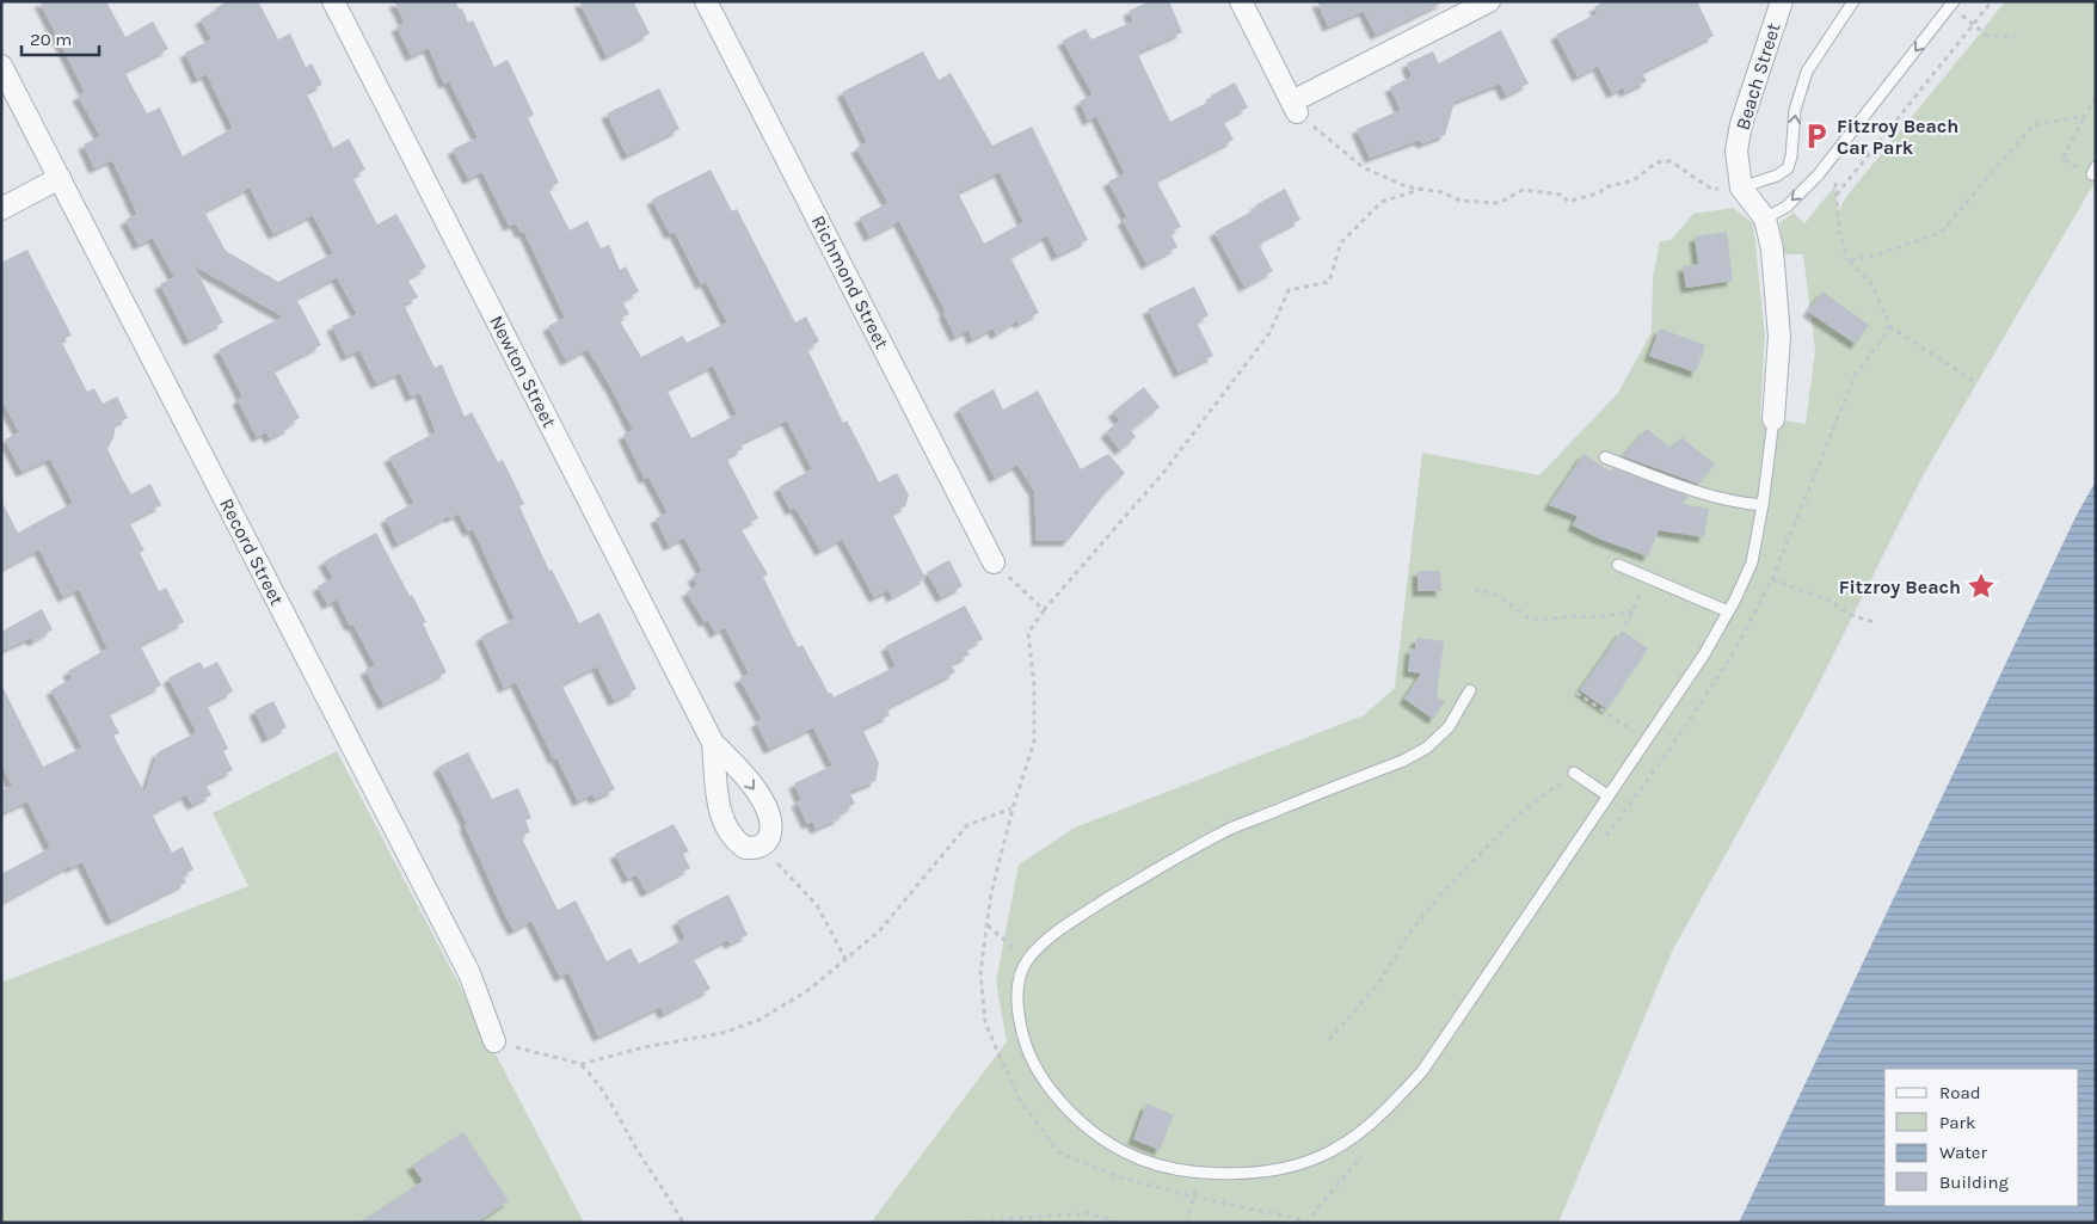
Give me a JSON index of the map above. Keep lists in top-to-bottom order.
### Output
{
  "streets": {
    "street": [
      "Beach Street",
      "Richmond Street",
      "Newton Street",
      "Record Street"
    ]
  },
  "places": {
    "parking": ["Fitzroy Beach Car Park"],
    "place": ["Fitzroy Beach"]
  },
  "legend": [
    "Road",
    "Park",
    "Water",
    "Building"
  ],
  "scale_bar": "20 m"
}
